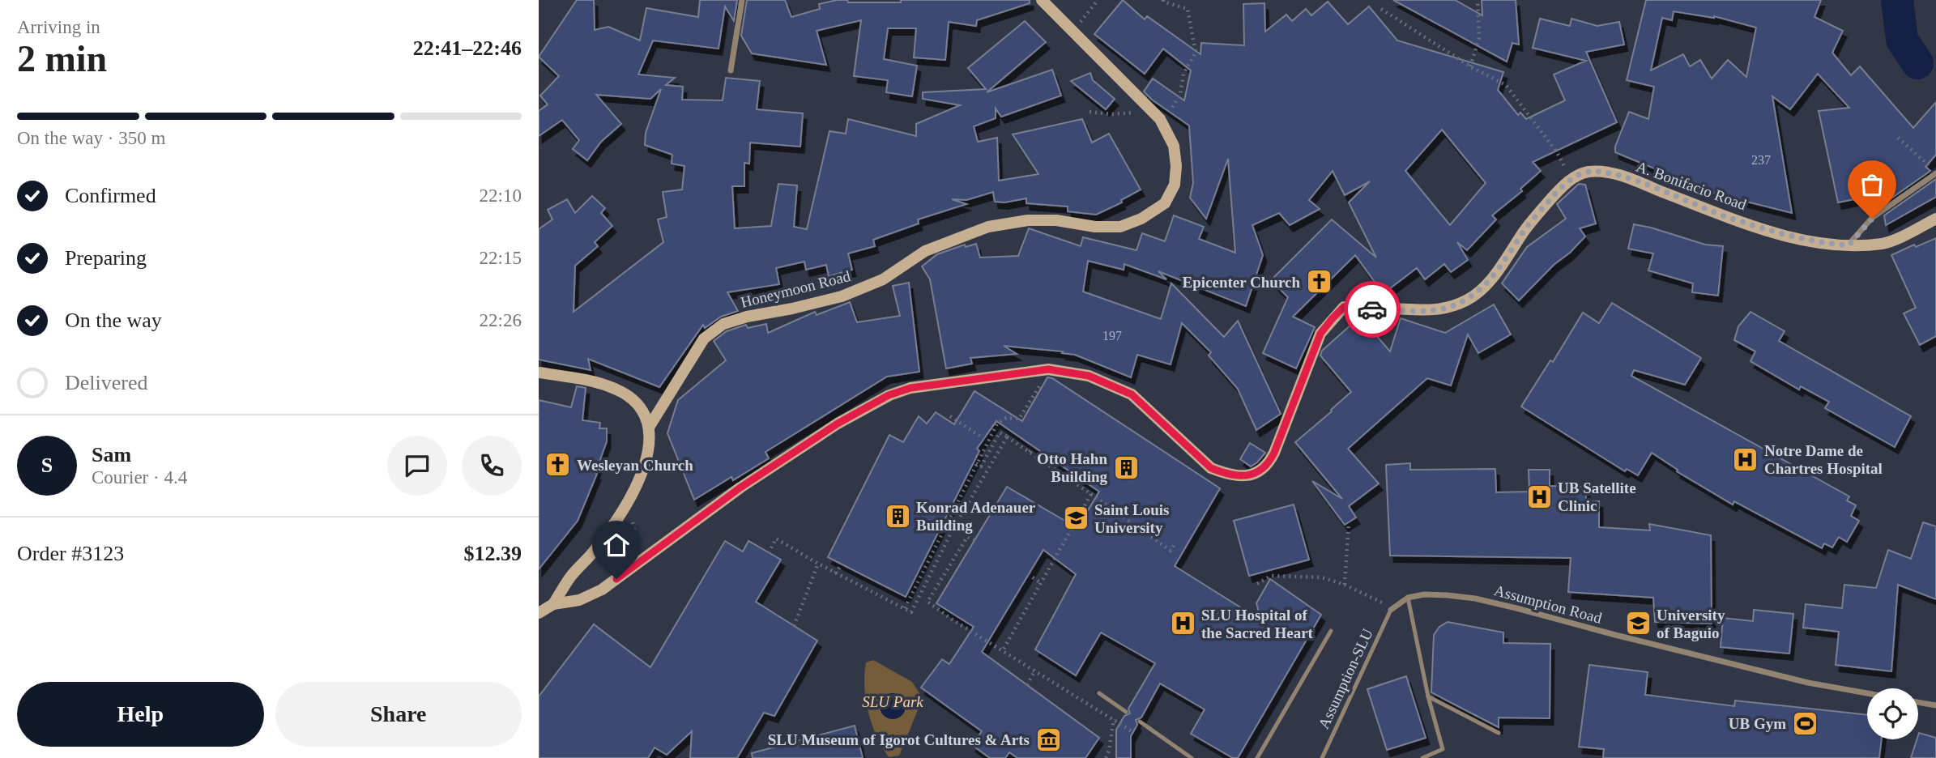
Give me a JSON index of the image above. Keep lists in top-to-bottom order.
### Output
{
  "streets": {
    "main road": ["A. Bonifacio Road", "Honeymoon Road"],
    "street": ["Assumption Road"],
    "lane": ["Assumption-SLU"]
  },
  "crossings": [
    ["Assumption Road", "Assumption-SLU"]
  ],
  "parks": ["SLU Park"],
  "places": {
    "church": ["Epicenter Church", "Wesleyan Church"],
    "hospital": ["Notre Dame de Chartres Hospital", "UB Satellite Clinic", "SLU Hospital of the Sacred Heart"],
    "building": ["Otto Hahn Building", "Konrad Adenauer Building"],
    "school or university": ["Saint Louis University", "University of Baguio"],
    "sports": ["UB Gym"],
    "museum": ["SLU Museum of Igorot Cultures & Arts"]
  },
  "house_numbers": ["237", "197"],
  "page": {
    "heading": ["2 min", "Arriving in", "22:41–22:46"],
    "panel": [
      "Sam",
      "Courier · 4.4",
      "Order #3123",
      "$12.39"
    ],
    "bar": "On the way · 350 m",
    "list": [
      ["Confirmed", "22:10"],
      ["Preparing", "22:15"],
      ["On the way", "22:26"],
      "Delivered"
    ],
    "round": "S",
    "buttons": ["Help", "Share"]
  }
}
